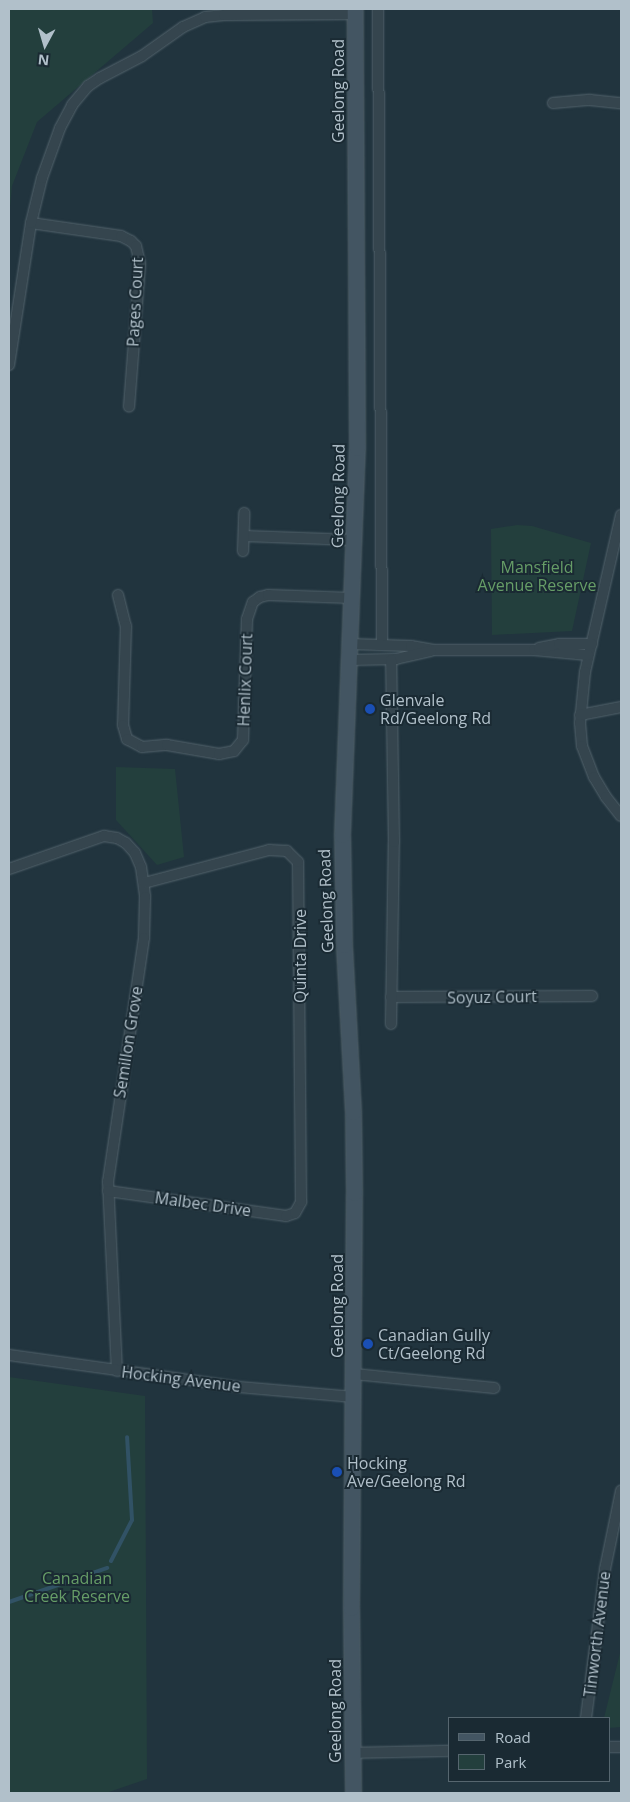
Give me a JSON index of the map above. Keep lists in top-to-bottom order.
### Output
{
  "streets": {
    "main road": ["Geelong Road"],
    "street": [
      "Pages Court",
      "Henlix Court",
      "Quinta Drive",
      "Soyuz Court",
      "Semillon Grove",
      "Malbec Drive",
      "Hocking Avenue",
      "Tinworth Avenue"
    ]
  },
  "crossings": [
    ["Geelong Road", "Henlix Court"],
    ["Geelong Road", "Hocking Avenue"],
    ["Quinta Drive", "Semillon Grove"],
    ["Quinta Drive", "Malbec Drive"],
    ["Semillon Grove", "Malbec Drive"],
    ["Semillon Grove", "Hocking Avenue"]
  ],
  "parks": ["Mansfield Avenue Reserve", "Canadian Creek Reserve"],
  "places": ["Glenvale Rd/Geelong Rd", "Canadian Gully Ct/Geelong Rd", "Hocking Ave/Geelong Rd"],
  "legend": ["Road", "Park"],
  "north": "bottom"
}
